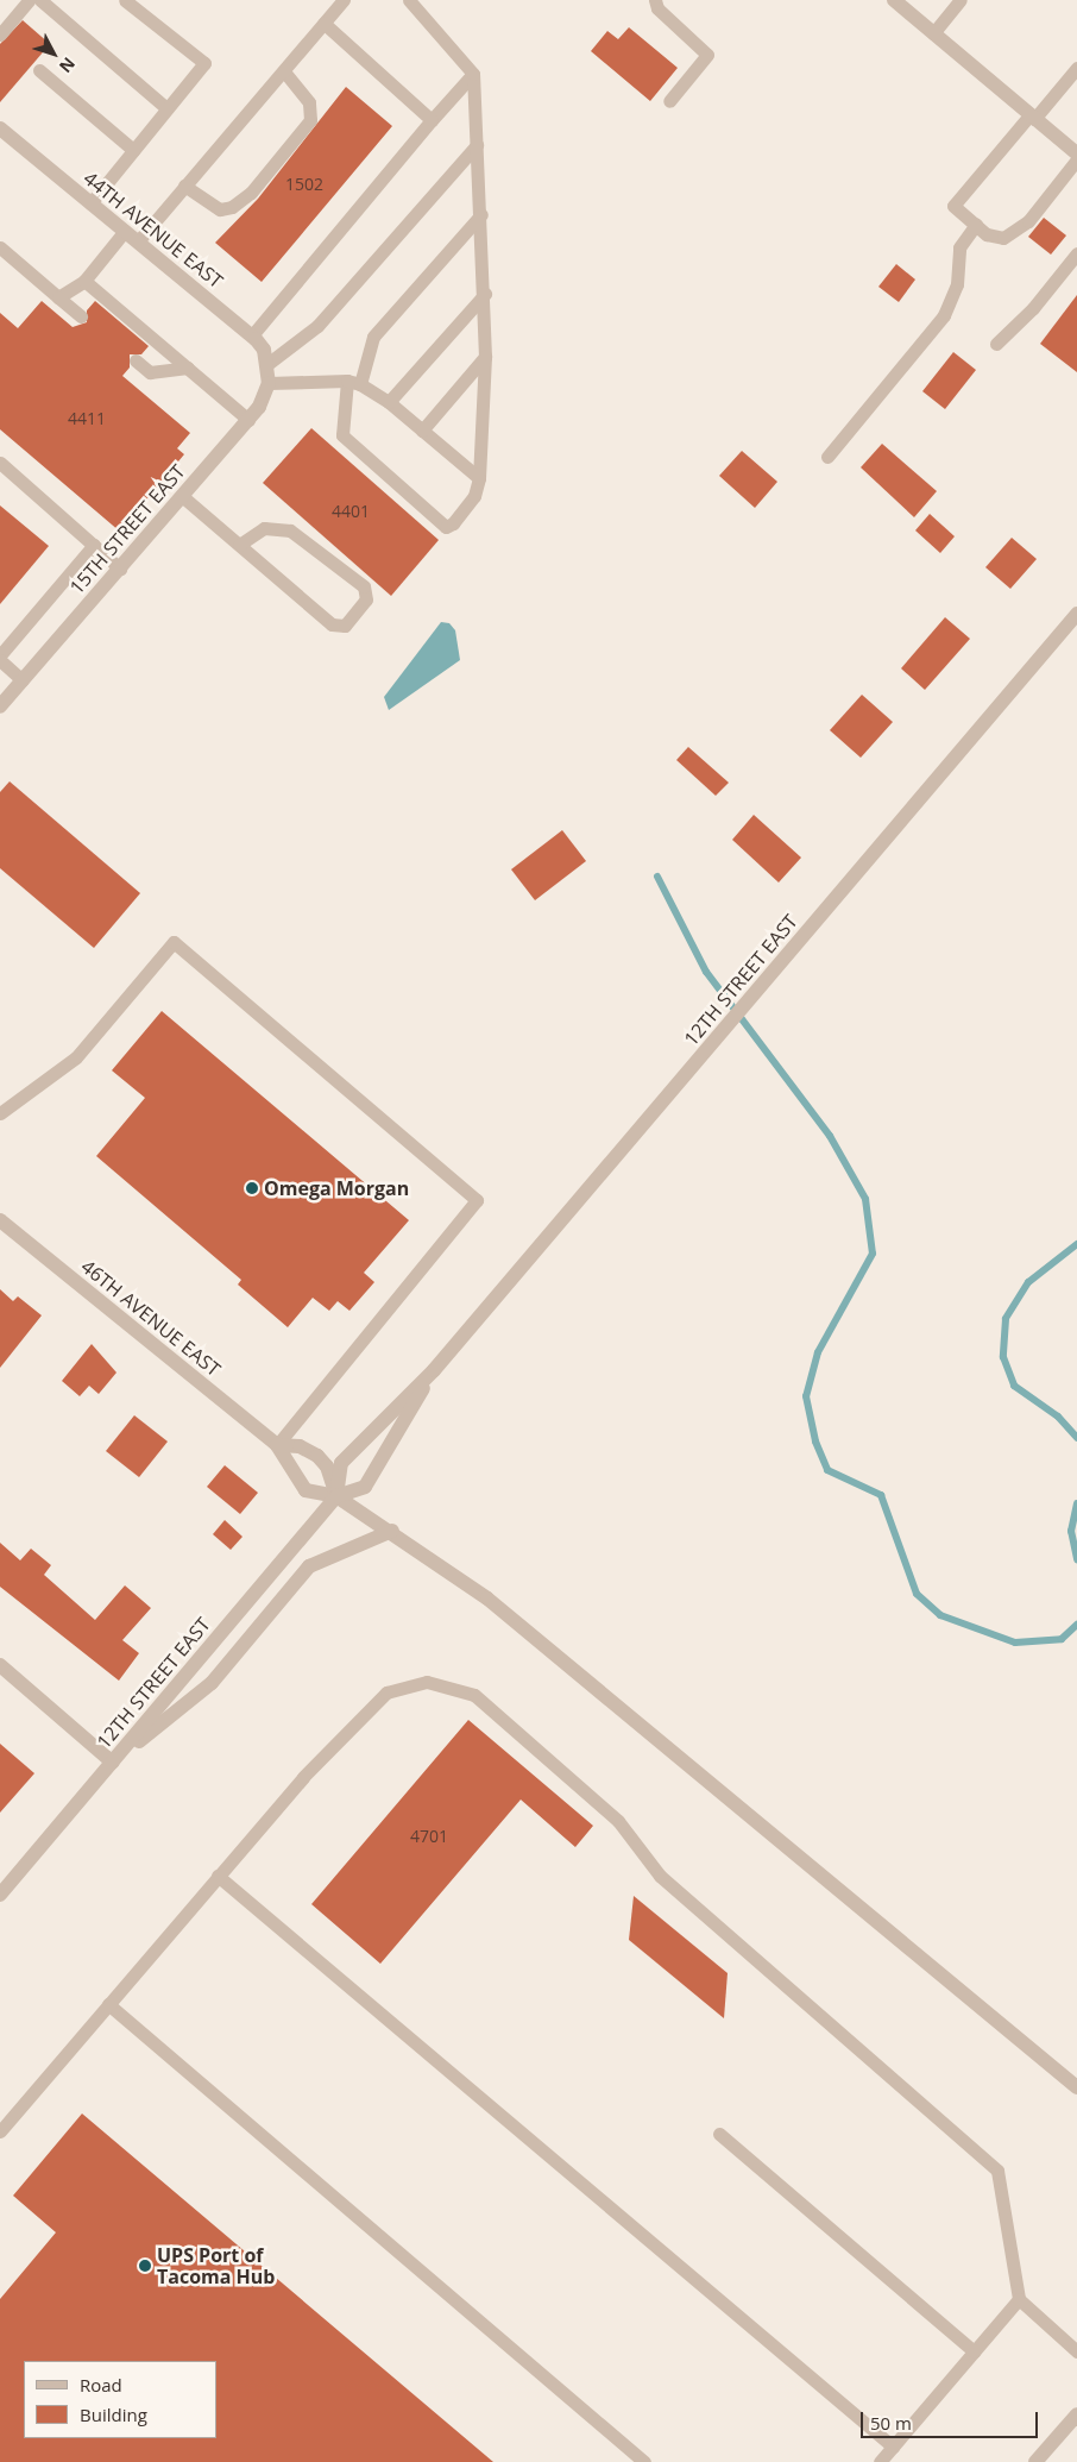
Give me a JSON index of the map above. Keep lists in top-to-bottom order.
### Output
{
  "streets": {
    "street": [
      "44TH AVENUE EAST",
      "15TH STREET EAST",
      "12TH STREET EAST",
      "46TH AVENUE EAST"
    ]
  },
  "crossings": [
    ["44TH AVENUE EAST", "15TH STREET EAST"],
    ["12TH STREET EAST", "46TH AVENUE EAST"]
  ],
  "places": ["Omega Morgan", "UPS Port of Tacoma Hub"],
  "house_numbers": [
    "1502",
    "4411",
    "4401",
    "4701"
  ],
  "legend": ["Road", "Building"],
  "scale_bar": "50 m",
  "north": "bottom right"
}
